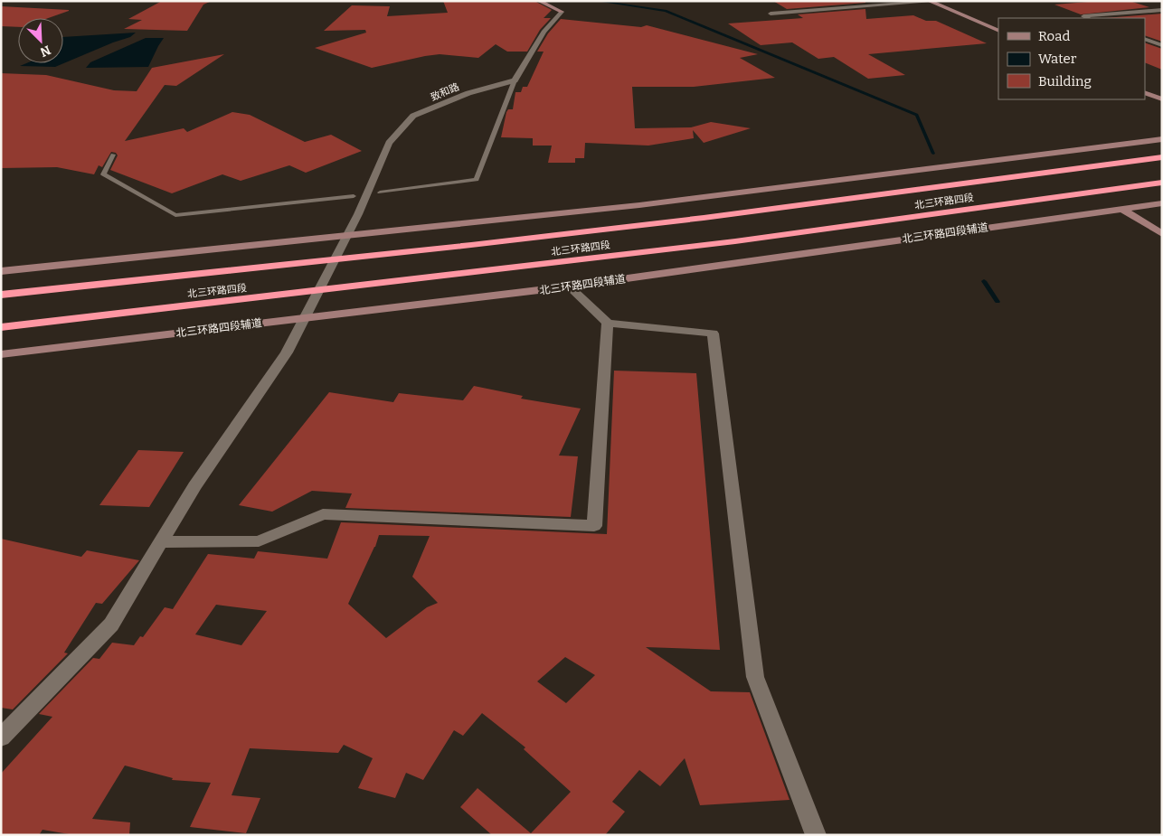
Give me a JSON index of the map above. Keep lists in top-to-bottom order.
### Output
{
  "streets": {
    "highway": ["北三环路四段"],
    "main road": ["北三环路四段辅道"],
    "street": ["致和路"]
  },
  "legend": ["Road", "Water", "Building"],
  "north": "bottom right"
}
